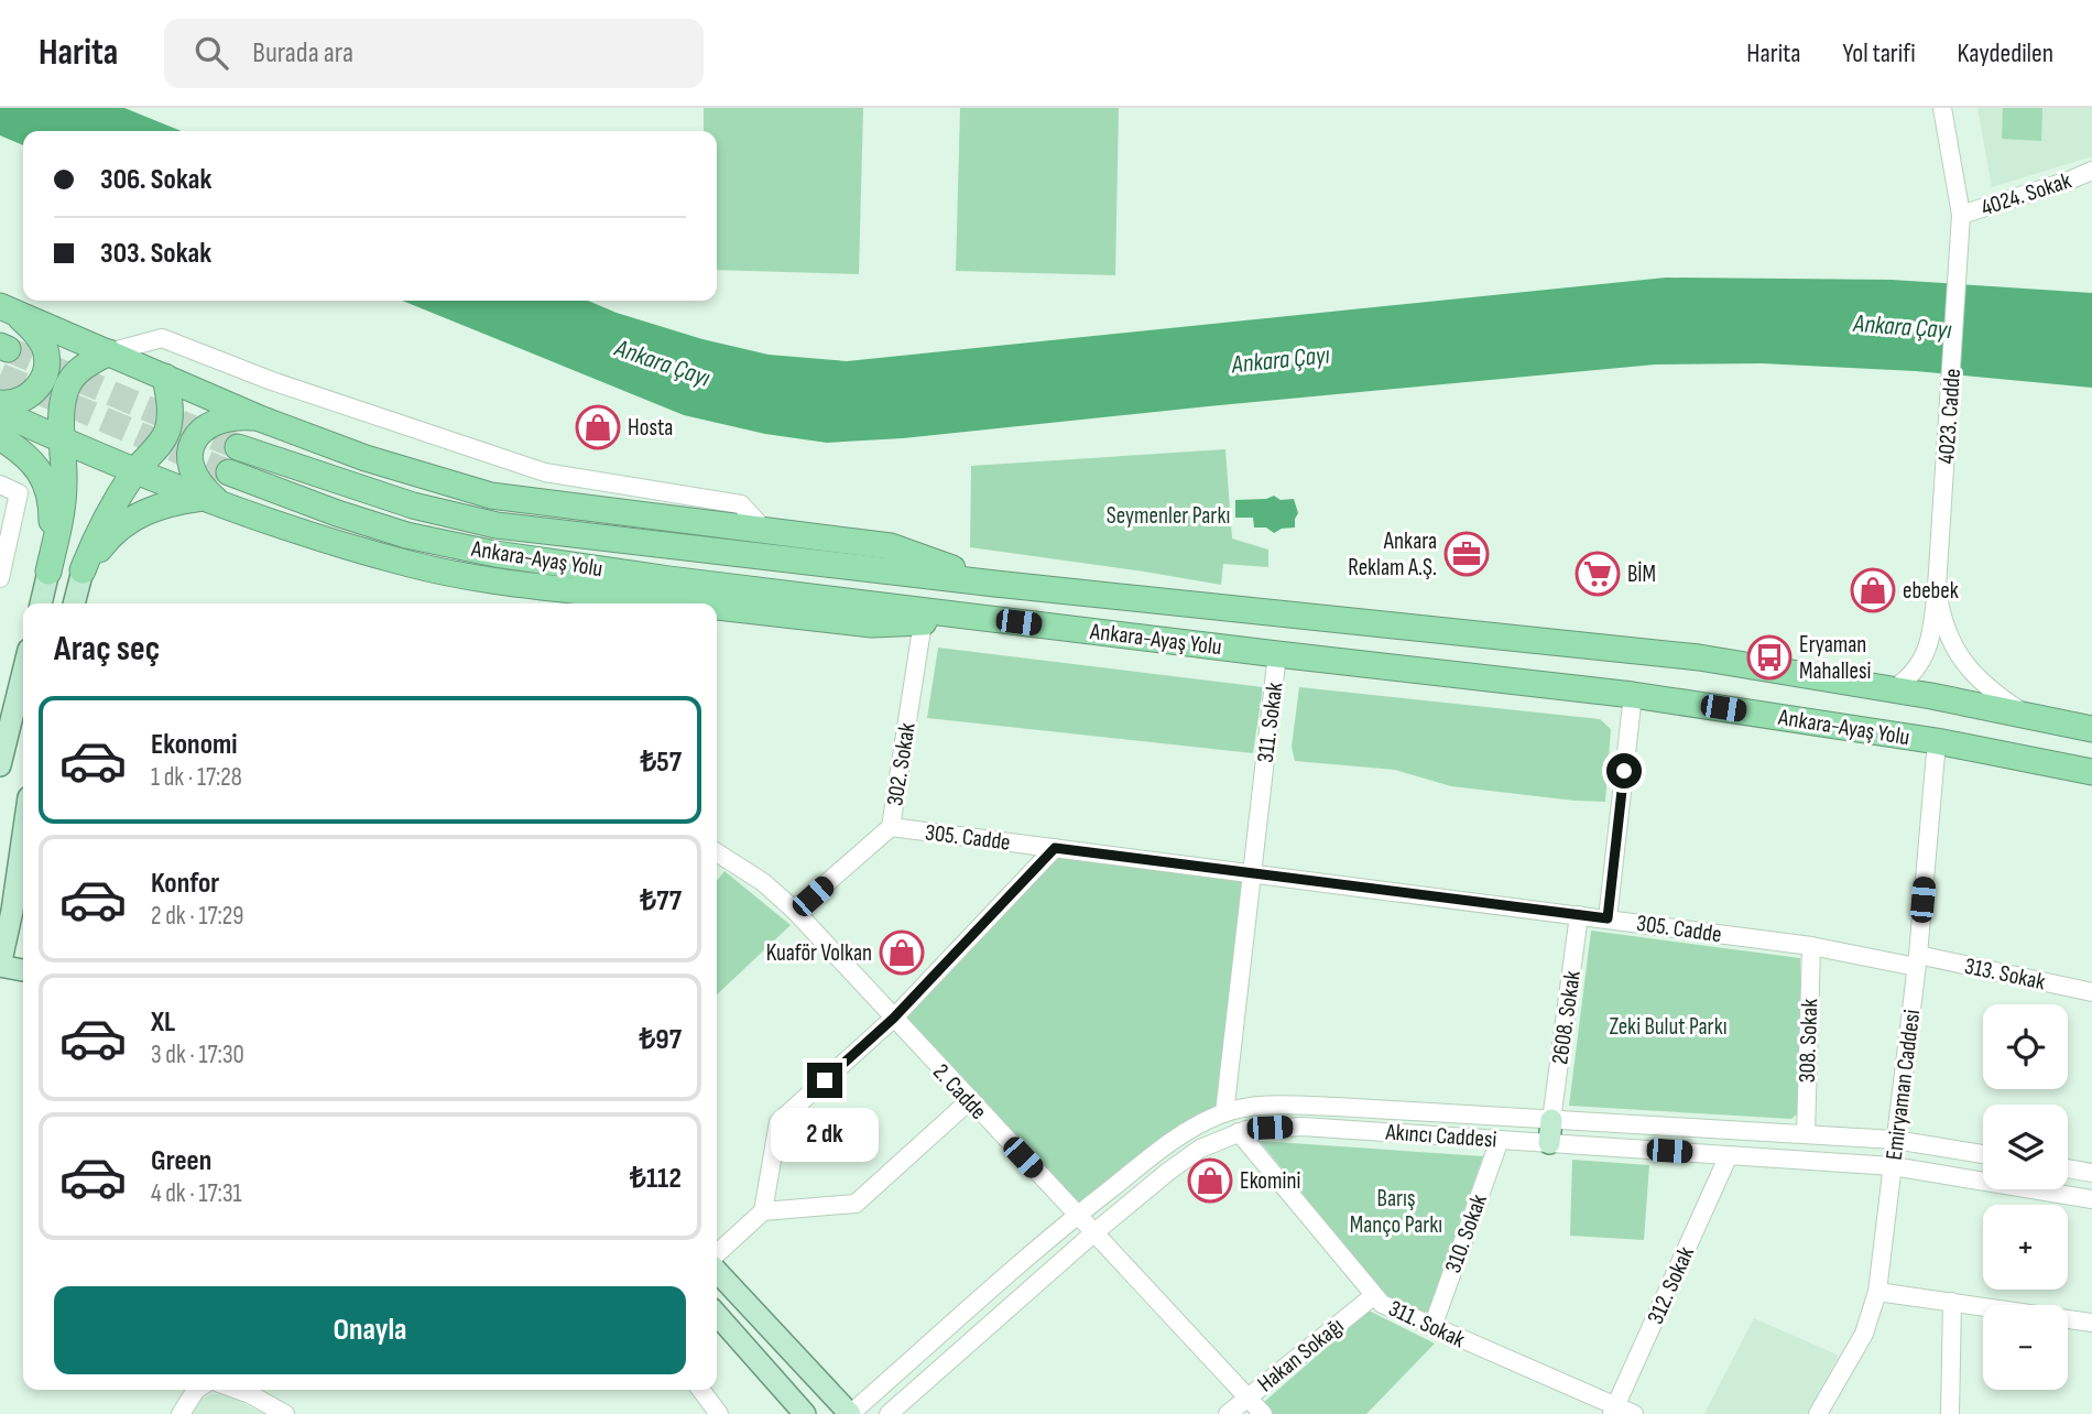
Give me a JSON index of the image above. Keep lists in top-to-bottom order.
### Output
{
  "streets": {
    "highway": ["Ankara-Ayaş Yolu"],
    "street": [
      "4024. Sokak",
      "4023. Cadde",
      "311. Sokak",
      "302. Sokak",
      "305. Cadde",
      "313. Sokak",
      "2608. Sokak",
      "308. Sokak",
      "Emiryaman Caddesi",
      "2. Cadde",
      "Akıncı Caddesi",
      "310. Sokak",
      "312. Sokak",
      "Hakan Sokağı"
    ]
  },
  "crossings": [
    ["4024. Sokak", "4023. Cadde"],
    ["4023. Cadde", "Ankara-Ayaş Yolu"],
    ["Ankara-Ayaş Yolu", "311. Sokak"],
    ["Ankara-Ayaş Yolu", "Emiryaman Caddesi"],
    ["311. Sokak", "305. Cadde"],
    ["311. Sokak", "Akıncı Caddesi"],
    ["311. Sokak", "310. Sokak"],
    ["311. Sokak", "312. Sokak"],
    ["311. Sokak", "Hakan Sokağı"],
    ["302. Sokak", "305. Cadde"],
    ["302. Sokak", "2. Cadde"],
    ["305. Cadde", "313. Sokak"],
    ["305. Cadde", "2608. Sokak"],
    ["305. Cadde", "308. Sokak"],
    ["305. Cadde", "Emiryaman Caddesi"],
    ["313. Sokak", "Emiryaman Caddesi"],
    ["2608. Sokak", "Akıncı Caddesi"],
    ["308. Sokak", "Akıncı Caddesi"],
    ["Emiryaman Caddesi", "Akıncı Caddesi"],
    ["2. Cadde", "Akıncı Caddesi"],
    ["2. Cadde", "Hakan Sokağı"],
    ["Akıncı Caddesi", "310. Sokak"],
    ["Akıncı Caddesi", "312. Sokak"]
  ],
  "water": ["Ankara Çayı"],
  "parks": ["Seymenler Parkı", "Zeki Bulut Parkı", "Barış Manço Parkı"],
  "places": {
    "shop": [
      "Hosta",
      "ebebek",
      "Kuaför Volkan",
      "Ekomini"
    ],
    "office": ["Ankara Reklam A.Ş."],
    "supermarket": ["BİM"],
    "bus stop": ["Eryaman Mahallesi"]
  },
  "page": {
    "header": "Harita",
    "search": "Burada ara",
    "nav": ["Harita", "Yol tarifi", "Kaydedilen"],
    "banner": ["306. Sokak", "303. Sokak"],
    "heading": "Araç seç",
    "list": [
      {
        "name": "Ekonomi",
        "note": "1 dk · 17:28",
        "value": "₺57"
      },
      {
        "name": "Konfor",
        "note": "2 dk · 17:29",
        "value": "₺77"
      },
      {
        "name": "XL",
        "note": "3 dk · 17:30",
        "value": "₺97"
      },
      {
        "name": "Green",
        "note": "4 dk · 17:31",
        "value": "₺112"
      }
    ],
    "map_buttons": ["+", "−"],
    "bubble": "2 dk",
    "buttons": "Onayla"
  }
}
